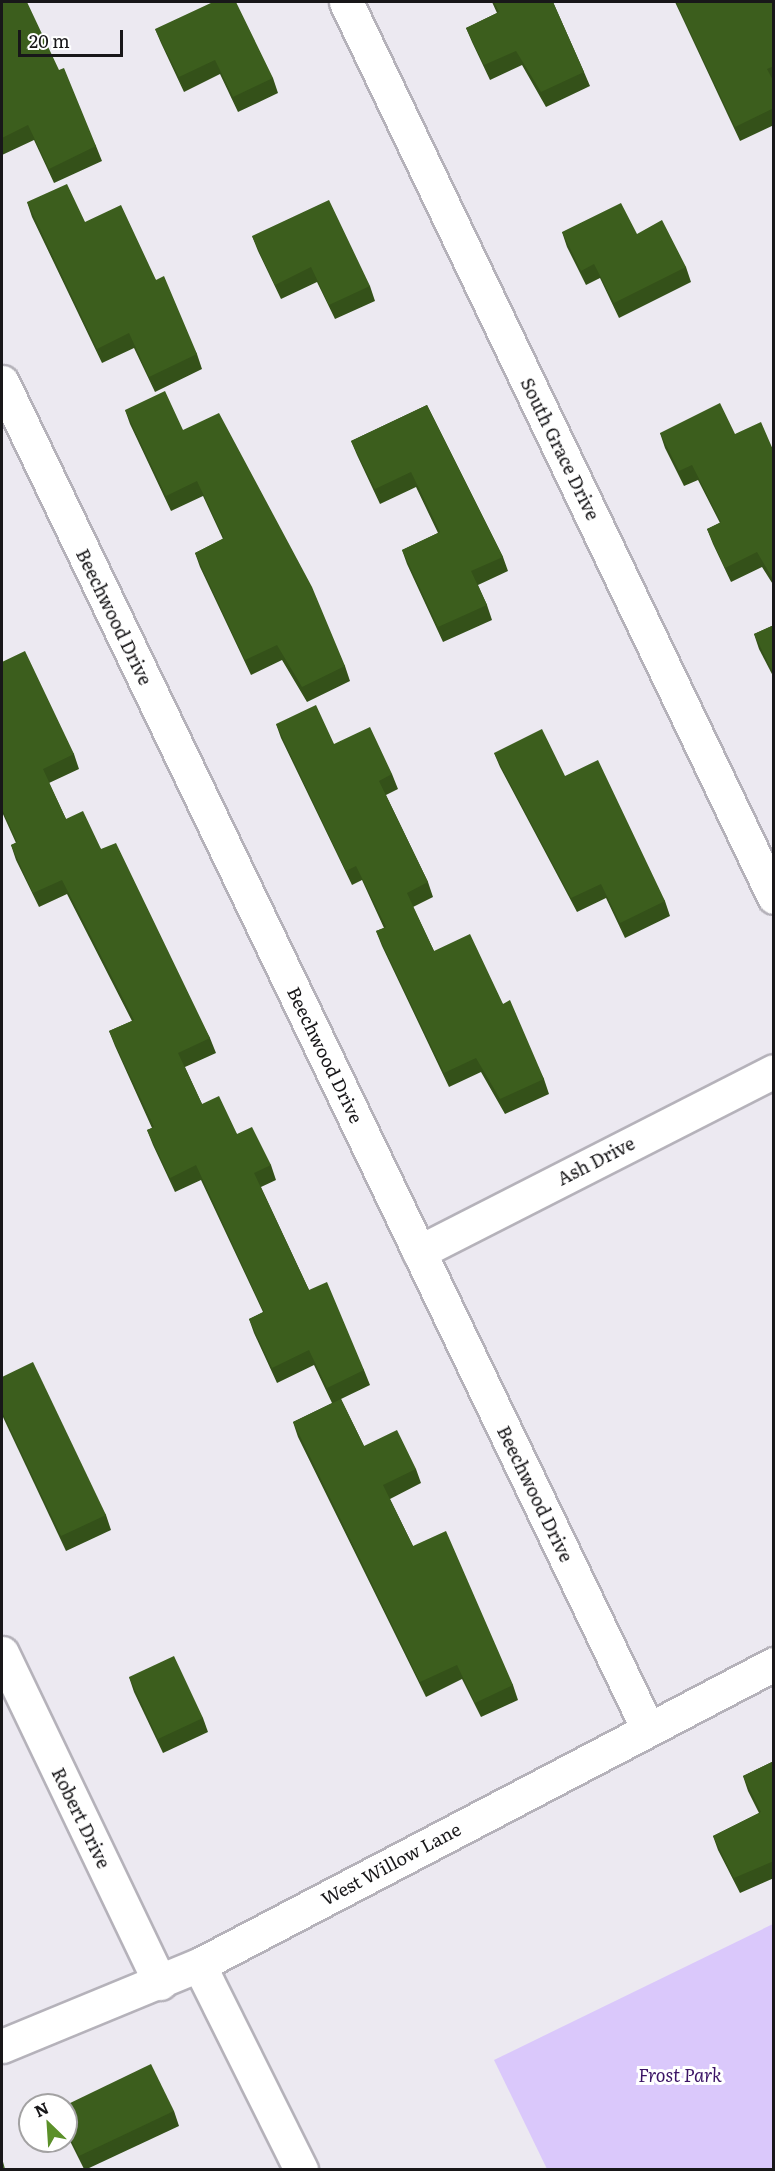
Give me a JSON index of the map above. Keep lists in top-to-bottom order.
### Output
{
  "streets": {
    "street": [
      "South Grace Drive",
      "Beechwood Drive",
      "Ash Drive",
      "Robert Drive",
      "West Willow Lane"
    ]
  },
  "crossings": [
    ["Beechwood Drive", "Ash Drive"],
    ["Beechwood Drive", "West Willow Lane"],
    ["Robert Drive", "West Willow Lane"]
  ],
  "parks": ["Frost Park"],
  "scale_bar": "20 m",
  "north": "top left"
}
